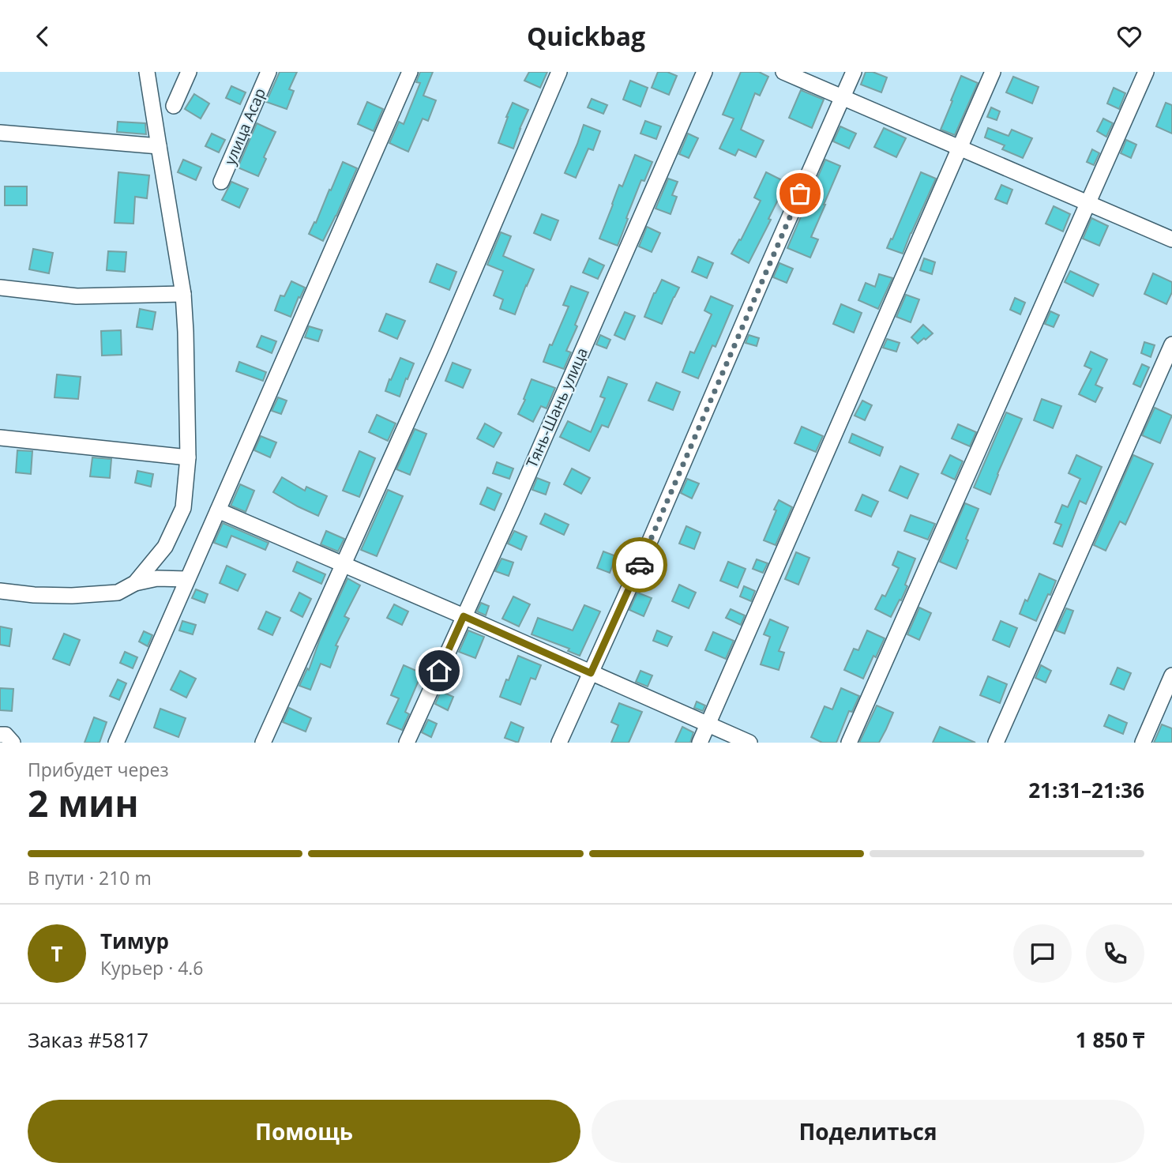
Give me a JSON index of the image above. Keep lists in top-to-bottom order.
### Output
{
  "streets": {
    "street": ["улица Асар", "Тянь-Шань улица"]
  },
  "page": {
    "header": "Quickbag",
    "heading": ["2 мин", "Прибудет через", "21:31–21:36"],
    "panel": [
      "Тимур",
      "Курьер · 4.6",
      "Заказ #5817",
      "1 850 ₸"
    ],
    "bar": "В пути · 210 m",
    "round": "Т",
    "buttons": ["Помощь", "Поделиться"]
  }
}
